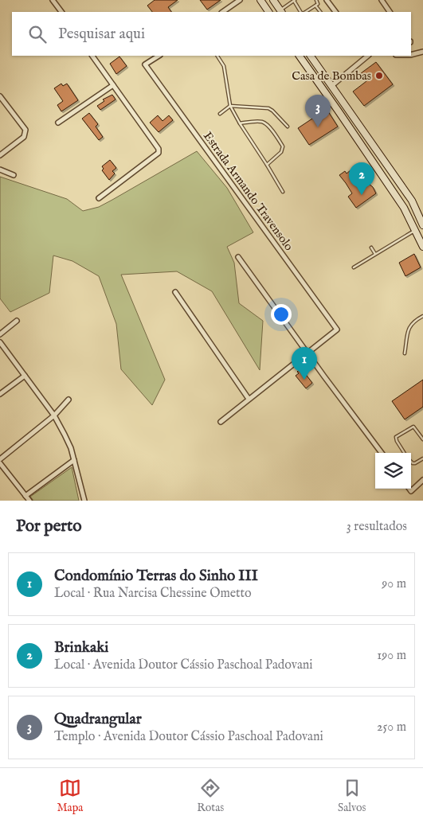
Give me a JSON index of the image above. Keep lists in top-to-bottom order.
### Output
{
  "streets": {
    "street": ["Estrada Armando Travensolo"]
  },
  "places": ["Casa de Bombas"],
  "page": {
    "search": "Pesquisar aqui",
    "pins": ["3", "2", "1"],
    "heading": ["Por perto", "3 resultados"],
    "list": [
      {
        "mark": "1",
        "name": "Condomínio Terras do Sinho III",
        "note": "Local · Rua Narcisa Chessine Ometto",
        "value": "90 m"
      },
      {
        "mark": "2",
        "name": "Brinkaki",
        "note": "Local · Avenida Doutor Cássio Paschoal Padovani",
        "value": "190 m"
      },
      {
        "mark": "3",
        "name": "Quadrangular",
        "note": "Templo · Avenida Doutor Cássio Paschoal Padovani",
        "value": "250 m"
      }
    ],
    "nav": ["Mapa", "Rotas", "Salvos"]
  }
}
